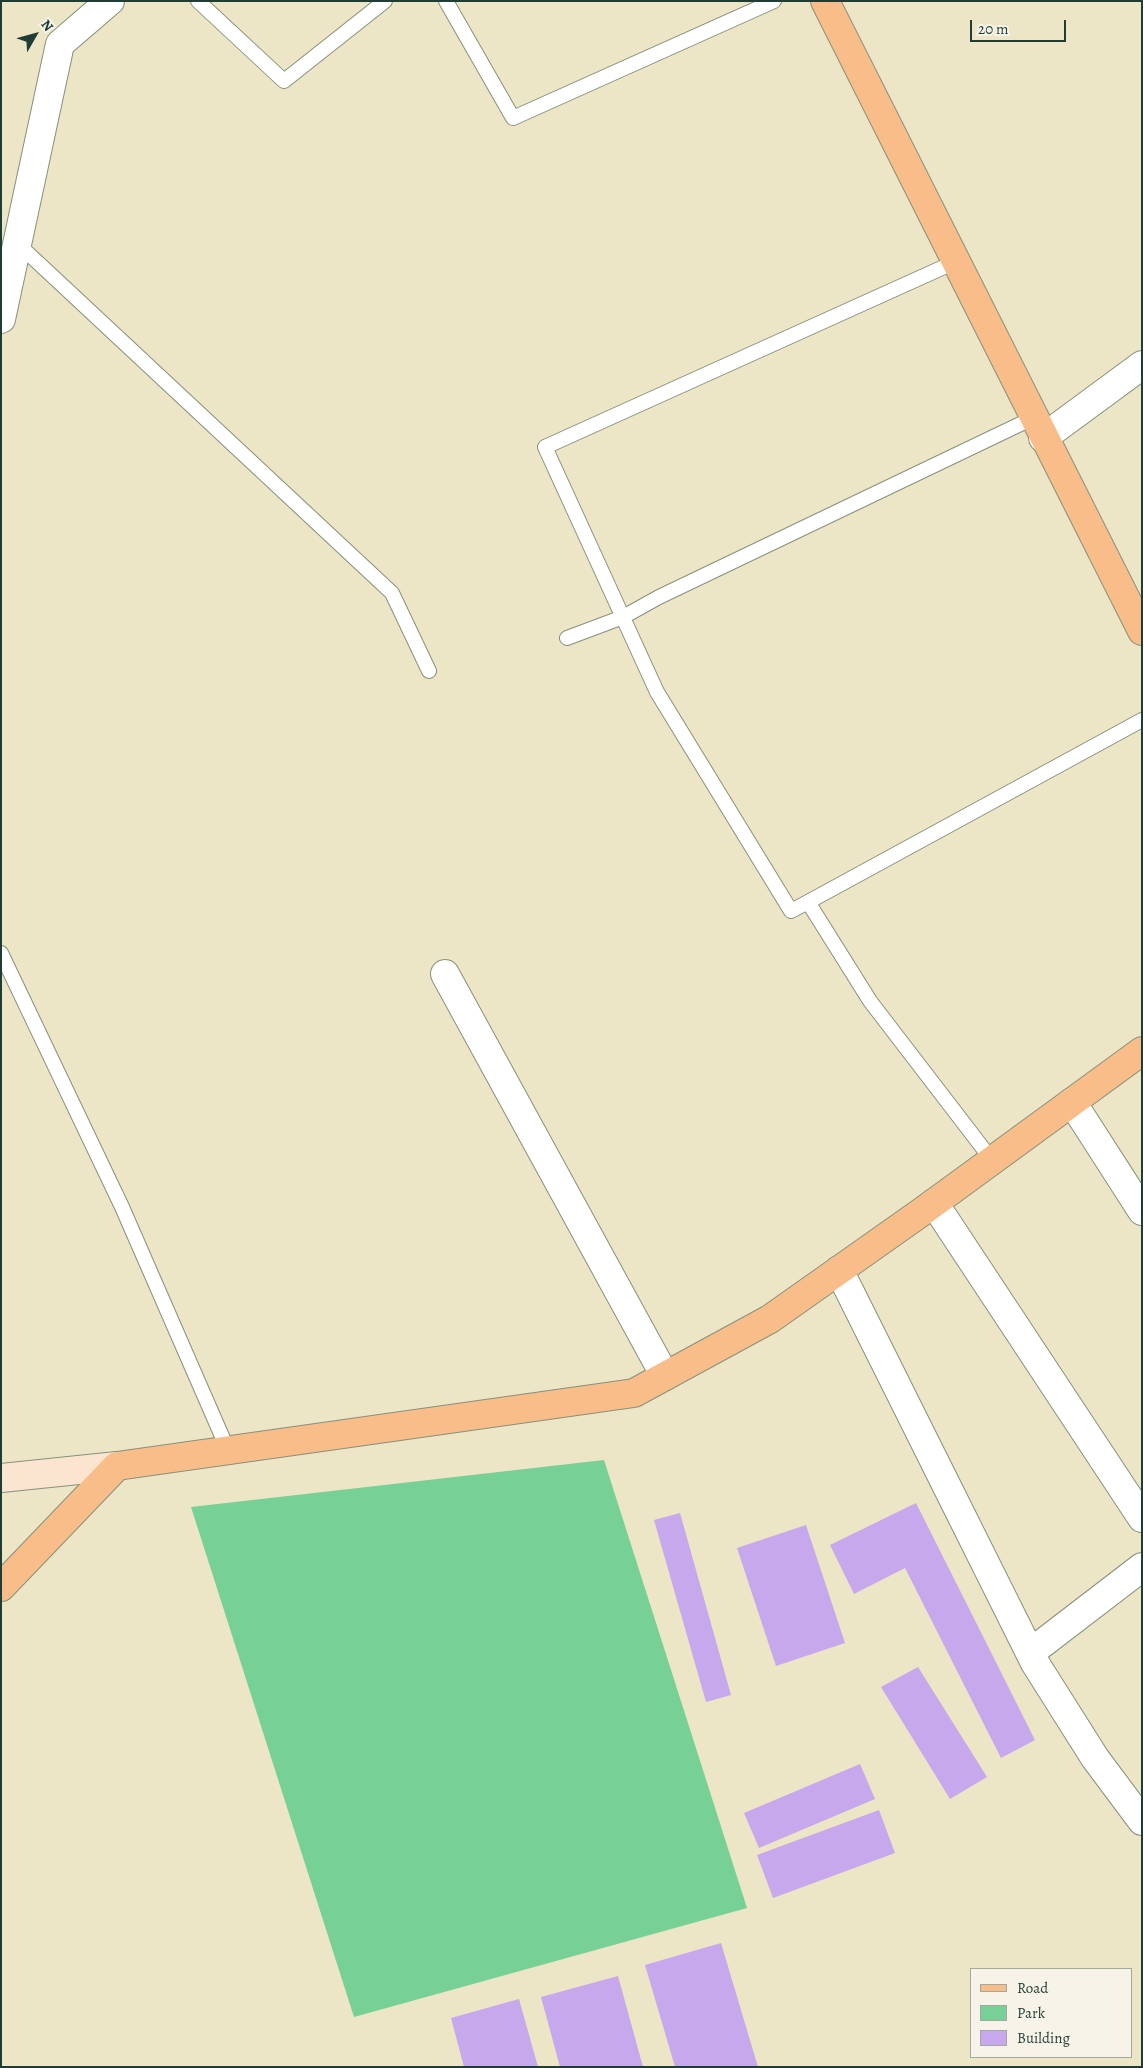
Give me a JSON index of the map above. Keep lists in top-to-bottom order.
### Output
{
  "legend": ["Road", "Park", "Building"],
  "scale_bar": "20 m",
  "north": "top right"
}
